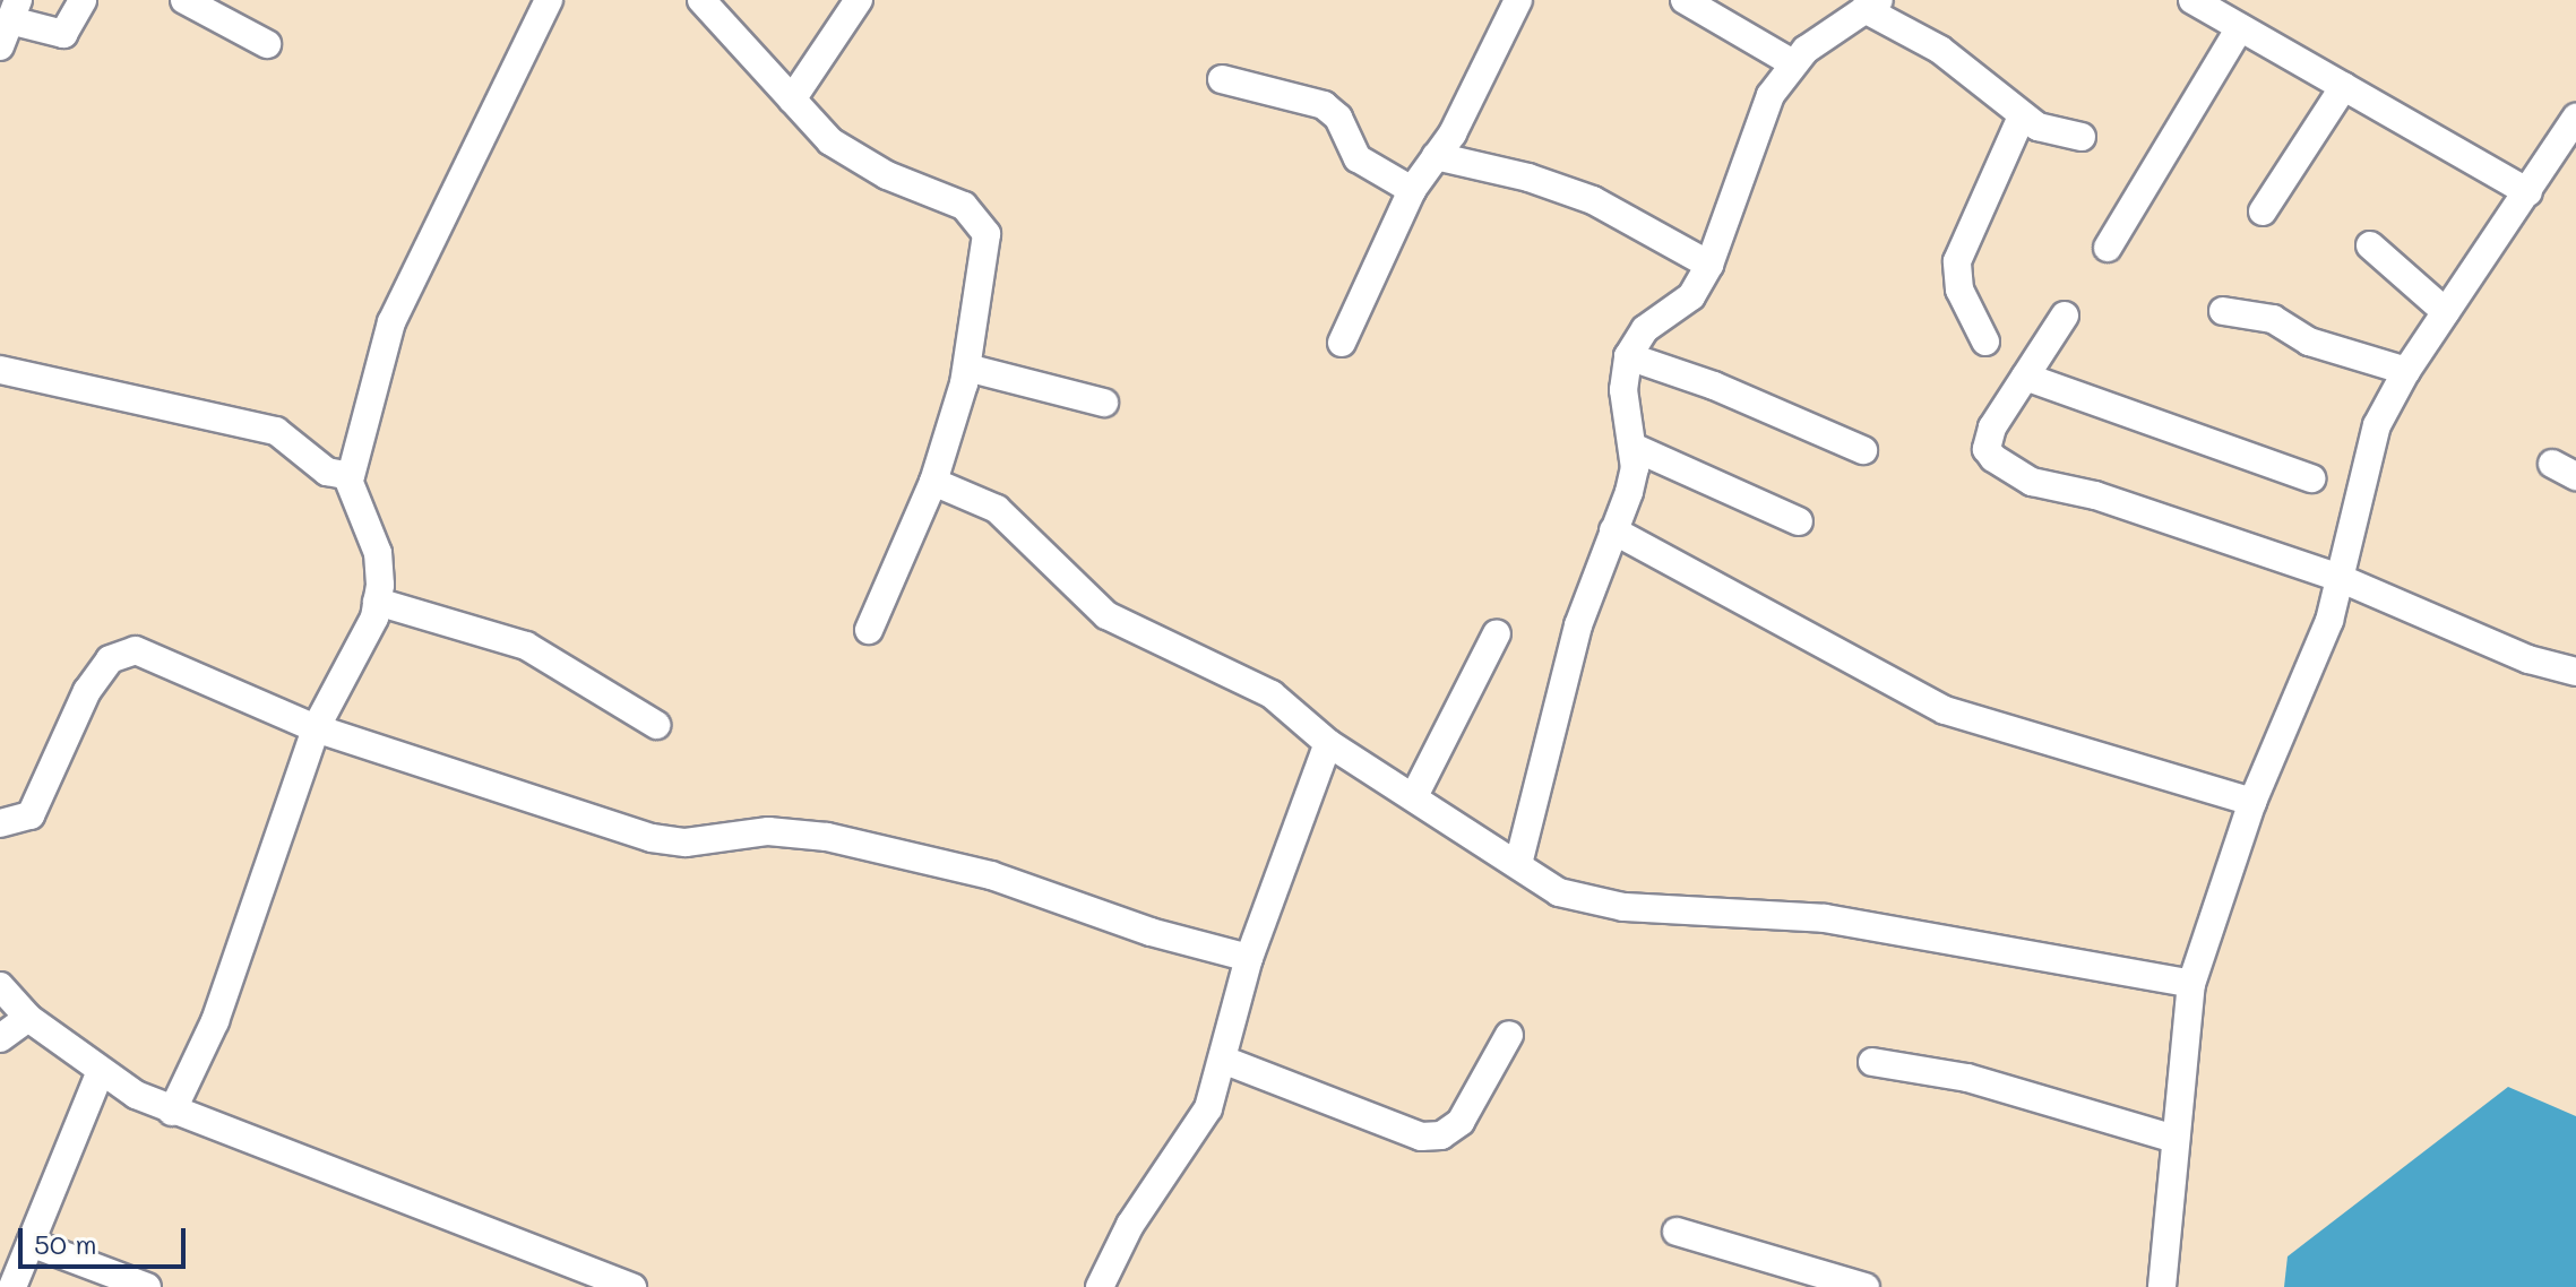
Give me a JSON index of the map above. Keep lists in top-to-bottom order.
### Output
{
  "scale_bar": "50 m"
}
